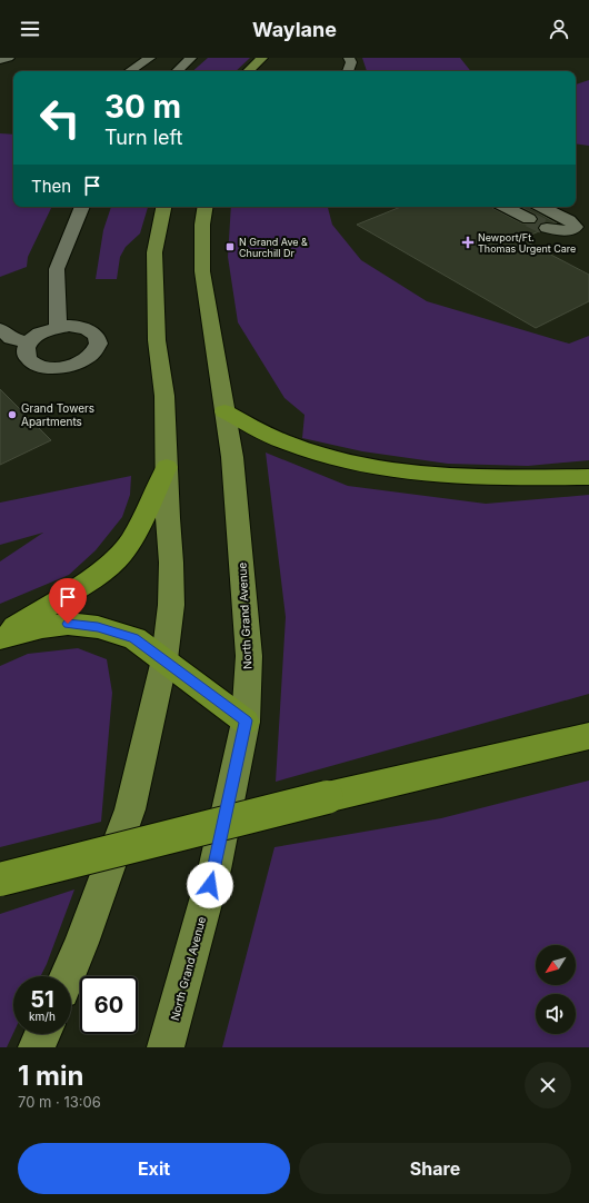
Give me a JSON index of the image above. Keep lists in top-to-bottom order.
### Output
{
  "streets": {
    "main road": ["North Grand Avenue"]
  },
  "places": {
    "health": ["Newport/Ft. Thomas Urgent Care"],
    "transit": ["N Grand Ave & Churchill Dr"],
    "other": ["Grand Towers Apartments"]
  },
  "north": "bottom left",
  "page": {
    "header": "Waylane",
    "turn": ["30 m", "Turn left"],
    "then": "Then",
    "speed": "51 km/h",
    "limit": "60",
    "heading": ["1 min", "70 m · 13:06"],
    "buttons": ["Exit", "Share"]
  }
}
